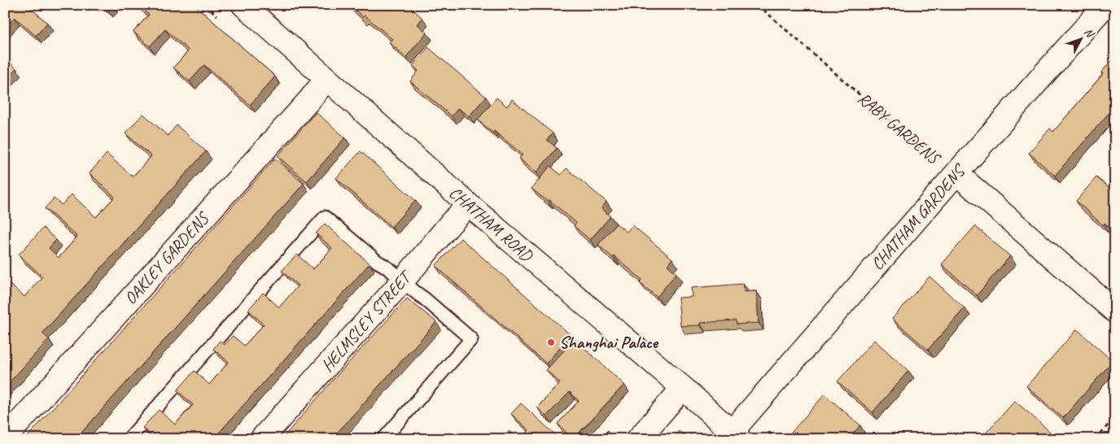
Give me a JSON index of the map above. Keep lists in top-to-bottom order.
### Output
{
  "streets": {
    "street": [
      "RABY GARDENS",
      "CHATHAM GARDENS",
      "CHATHAM ROAD",
      "OAKLEY GARDENS",
      "HELMSLEY STREET"
    ]
  },
  "crossings": [
    ["RABY GARDENS", "CHATHAM GARDENS"],
    ["CHATHAM GARDENS", "CHATHAM ROAD"],
    ["CHATHAM ROAD", "OAKLEY GARDENS"],
    ["CHATHAM ROAD", "HELMSLEY STREET"]
  ],
  "places": ["Shanghai Palace"],
  "north": "top right"
}
